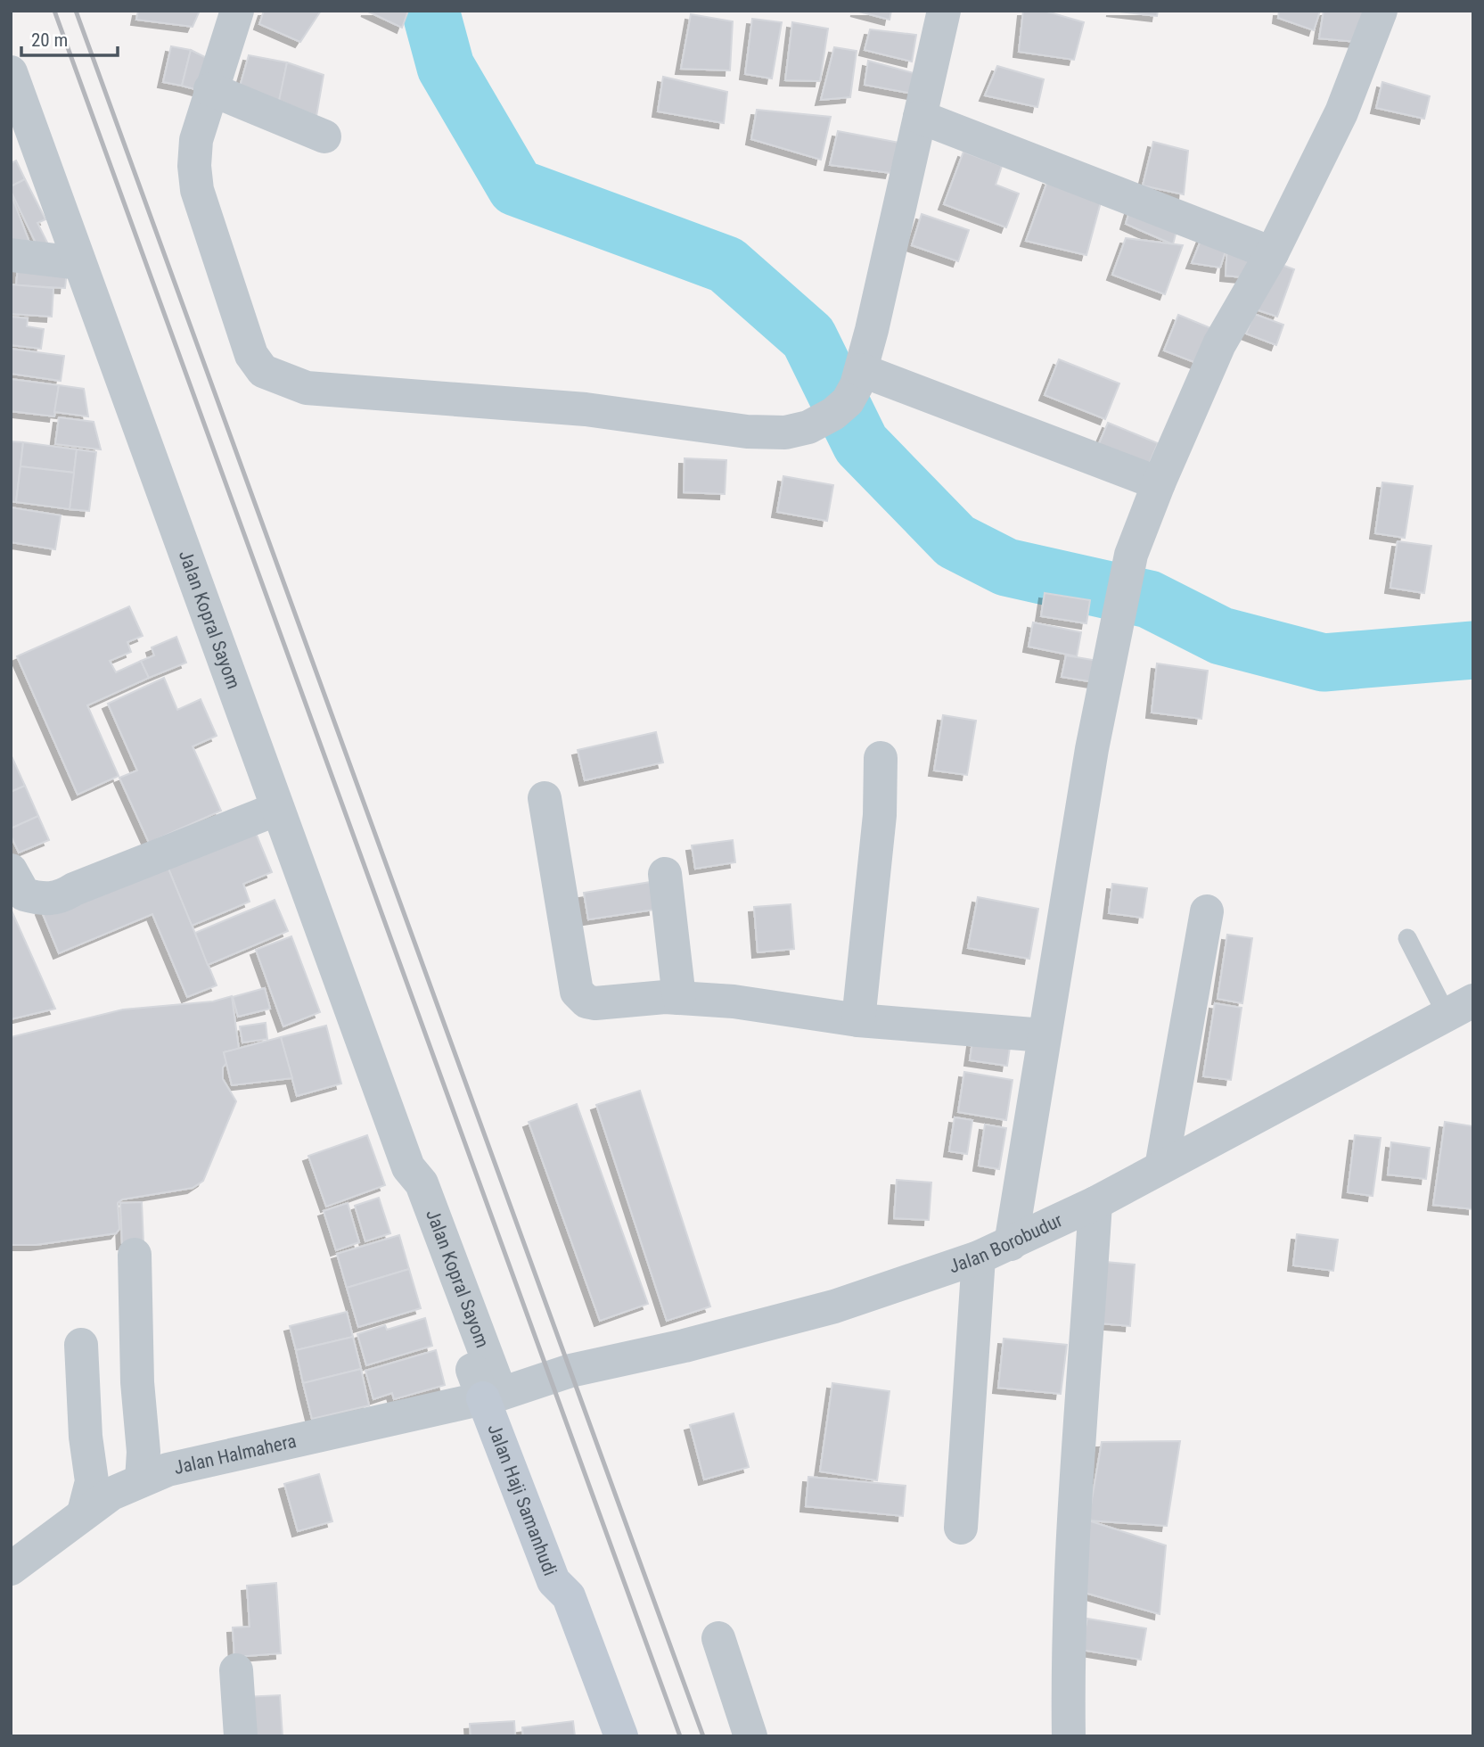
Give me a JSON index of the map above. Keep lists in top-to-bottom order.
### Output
{
  "streets": {
    "main road": ["Jalan Haji Samanhudi"],
    "street": ["Jalan Kopral Sayom", "Jalan Borobudur", "Jalan Halmahera"]
  },
  "crossings": [
    ["Jalan Kopral Sayom", "Jalan Borobudur"],
    ["Jalan Kopral Sayom", "Jalan Halmahera"],
    ["Jalan Kopral Sayom", "Jalan Haji Samanhudi"],
    ["Jalan Borobudur", "Jalan Halmahera"],
    ["Jalan Borobudur", "Jalan Haji Samanhudi"],
    ["Jalan Halmahera", "Jalan Haji Samanhudi"]
  ],
  "scale_bar": "20 m"
}
